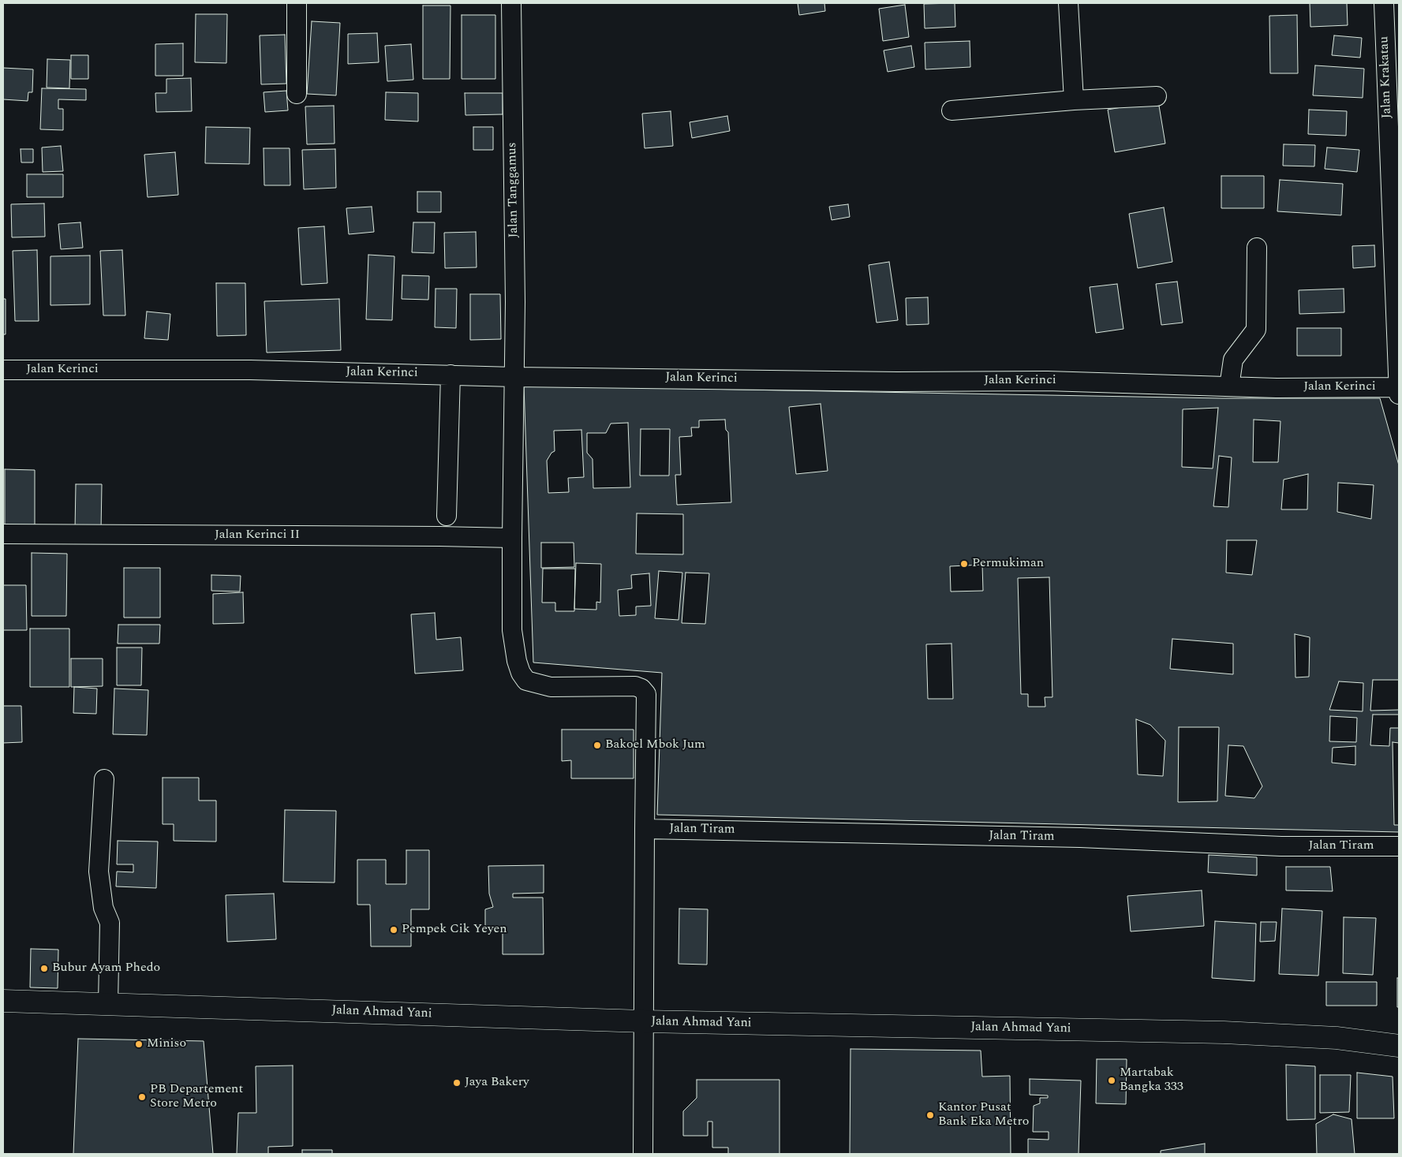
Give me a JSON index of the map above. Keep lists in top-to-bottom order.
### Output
{
  "streets": {
    "main road": ["Jalan Ahmad Yani"],
    "street": [
      "Jalan Krakatau",
      "Jalan Tanggamus",
      "Jalan Kerinci",
      "Jalan Kerinci II",
      "Jalan Tiram"
    ]
  },
  "crossings": [
    ["Jalan Krakatau", "Jalan Kerinci"],
    ["Jalan Tanggamus", "Jalan Kerinci"],
    ["Jalan Tanggamus", "Jalan Kerinci II"],
    ["Jalan Tanggamus", "Jalan Tiram"]
  ],
  "places": [
    "Permukiman",
    "Bakoel Mbok Jum",
    "Pempek Cik Yeyen",
    "Bubur Ayam Phedo",
    "Miniso",
    "Martabak Bangka 333",
    "Jaya Bakery",
    "PB Departement Store Metro",
    "Kantor Pusat Bank Eka Metro"
  ]
}
